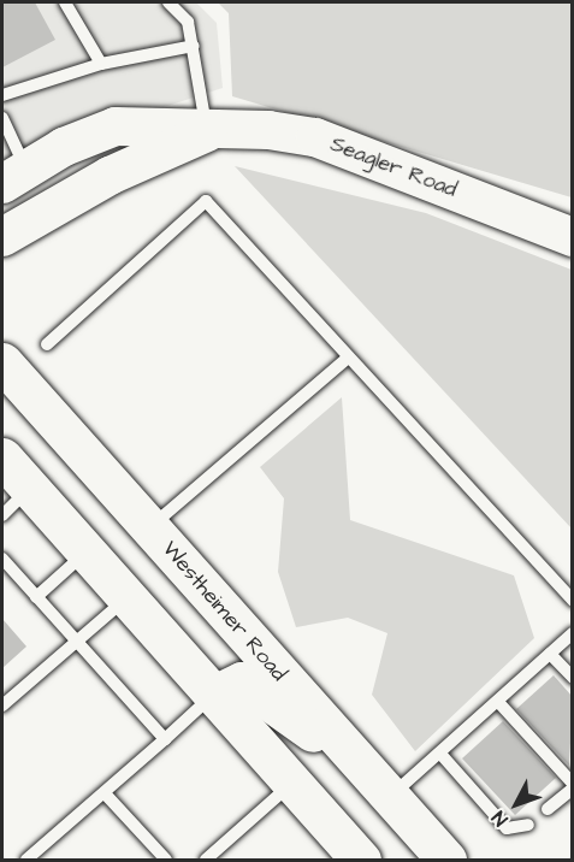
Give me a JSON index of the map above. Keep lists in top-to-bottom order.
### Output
{
  "streets": {
    "main road": ["Westheimer Road"],
    "street": ["Seagler Road"]
  },
  "north": "bottom left"
}
